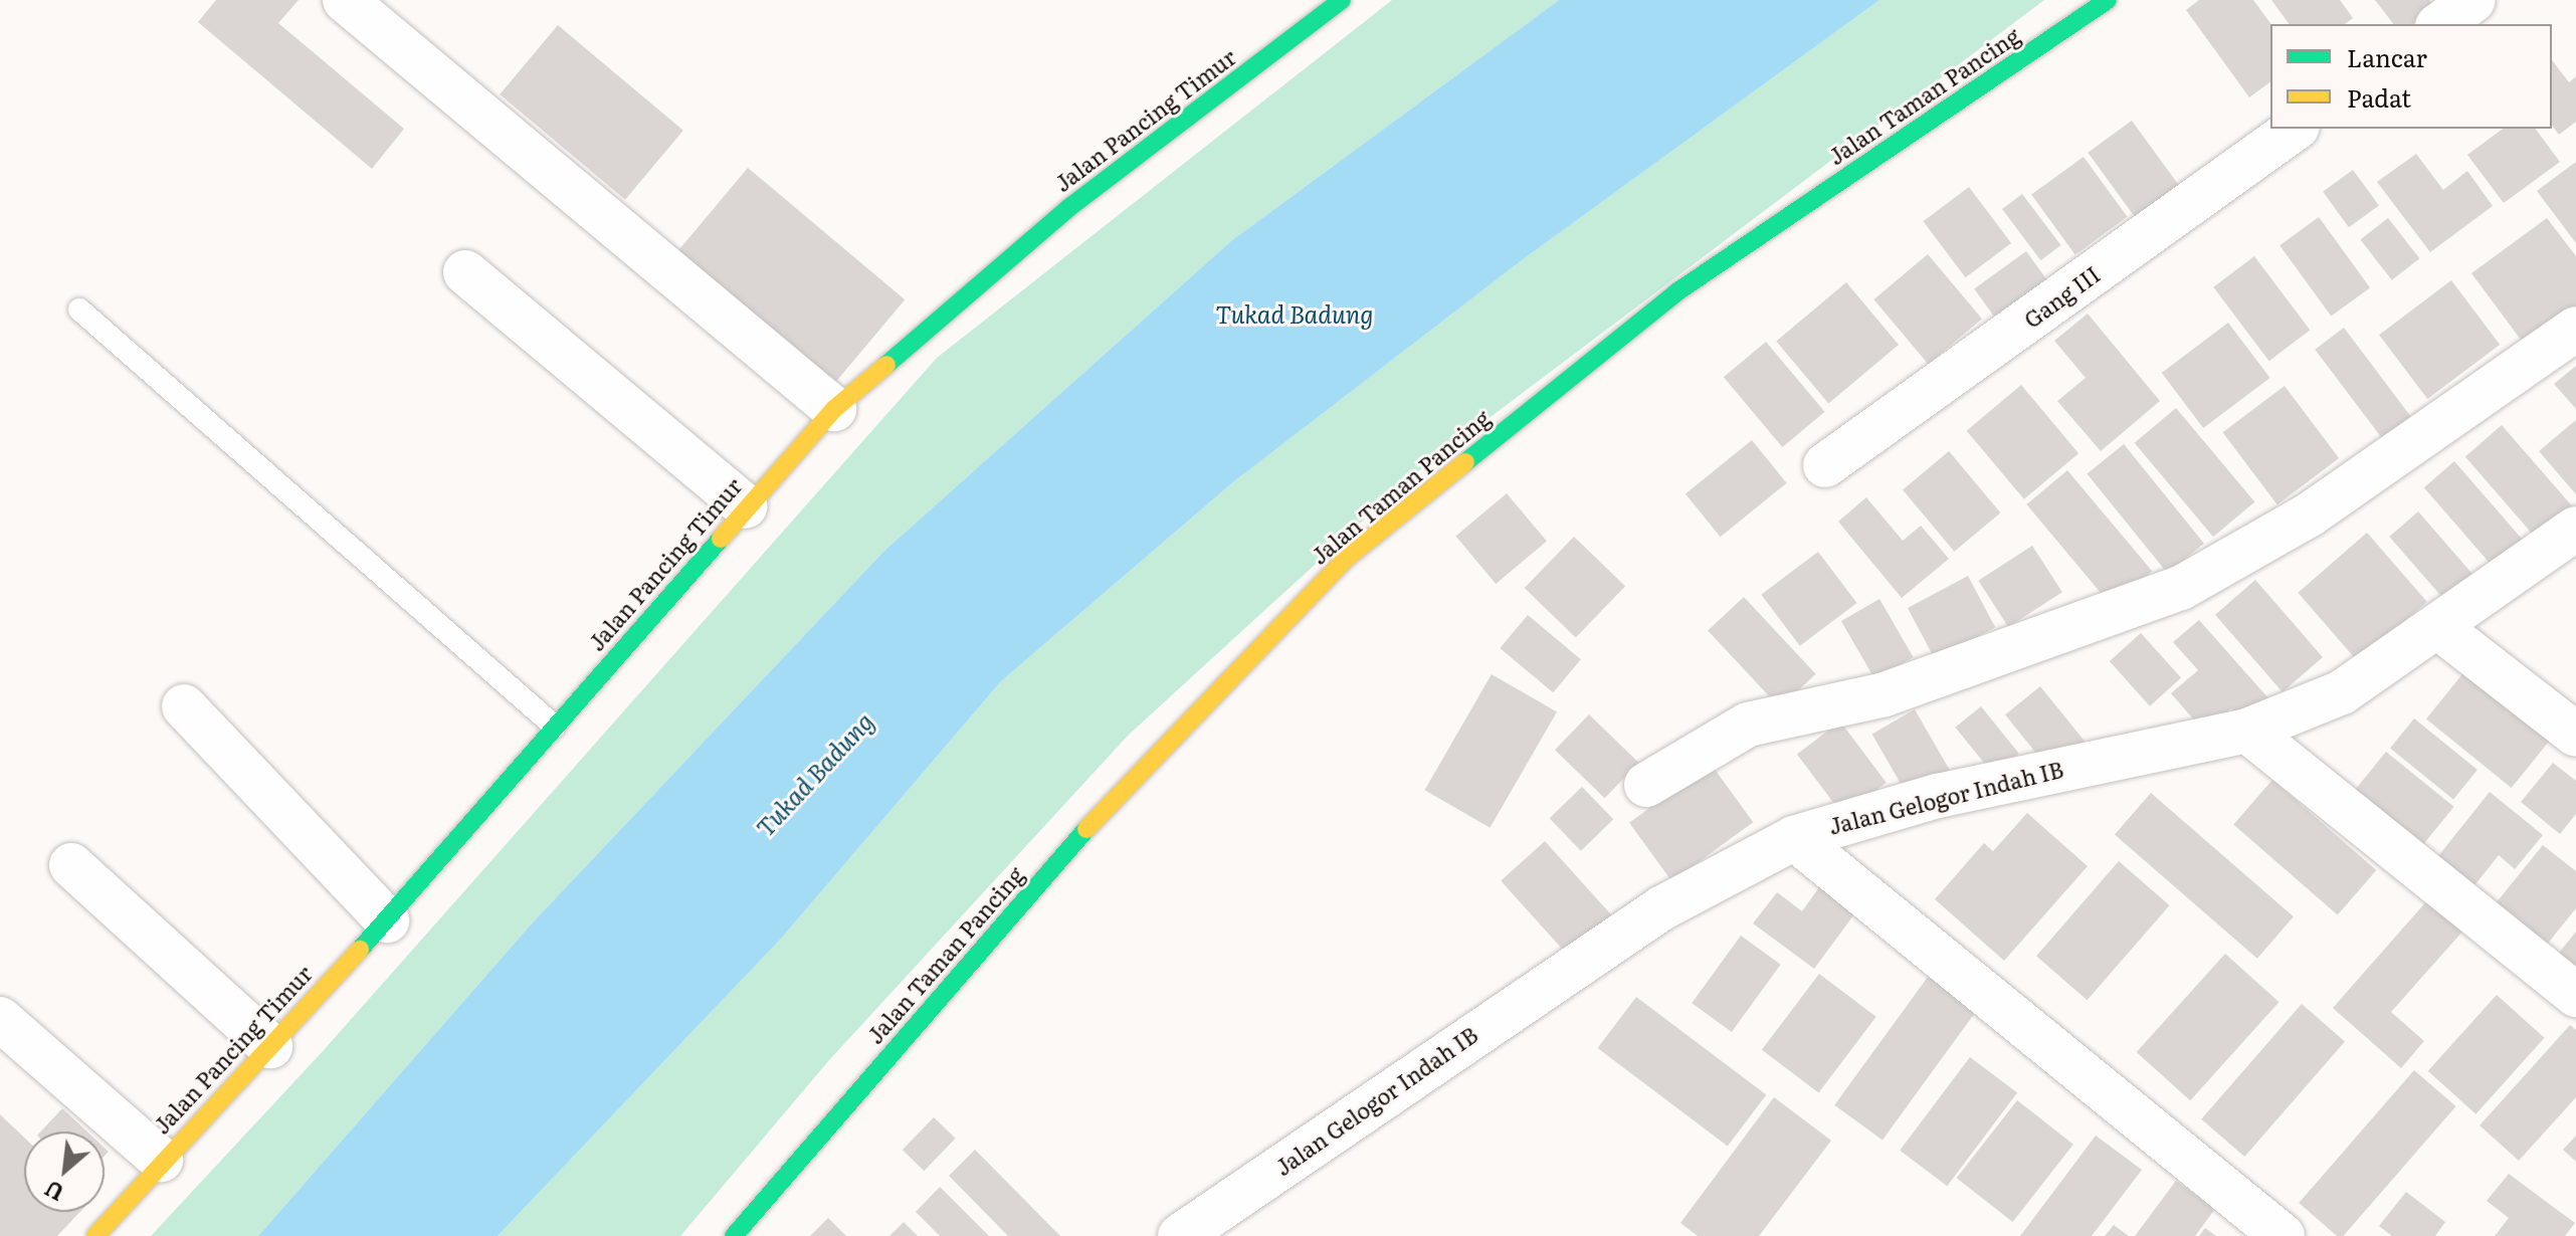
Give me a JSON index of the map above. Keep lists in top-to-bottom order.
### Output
{
  "streets": {
    "street": [
      "Jalan Taman Pancing",
      "Jalan Pancing Timur",
      "Gang III",
      "Jalan Gelogor Indah IB"
    ]
  },
  "water": ["Tukad Badung"],
  "legend": ["Lancar", "Padat"],
  "north": "bottom left"
}
